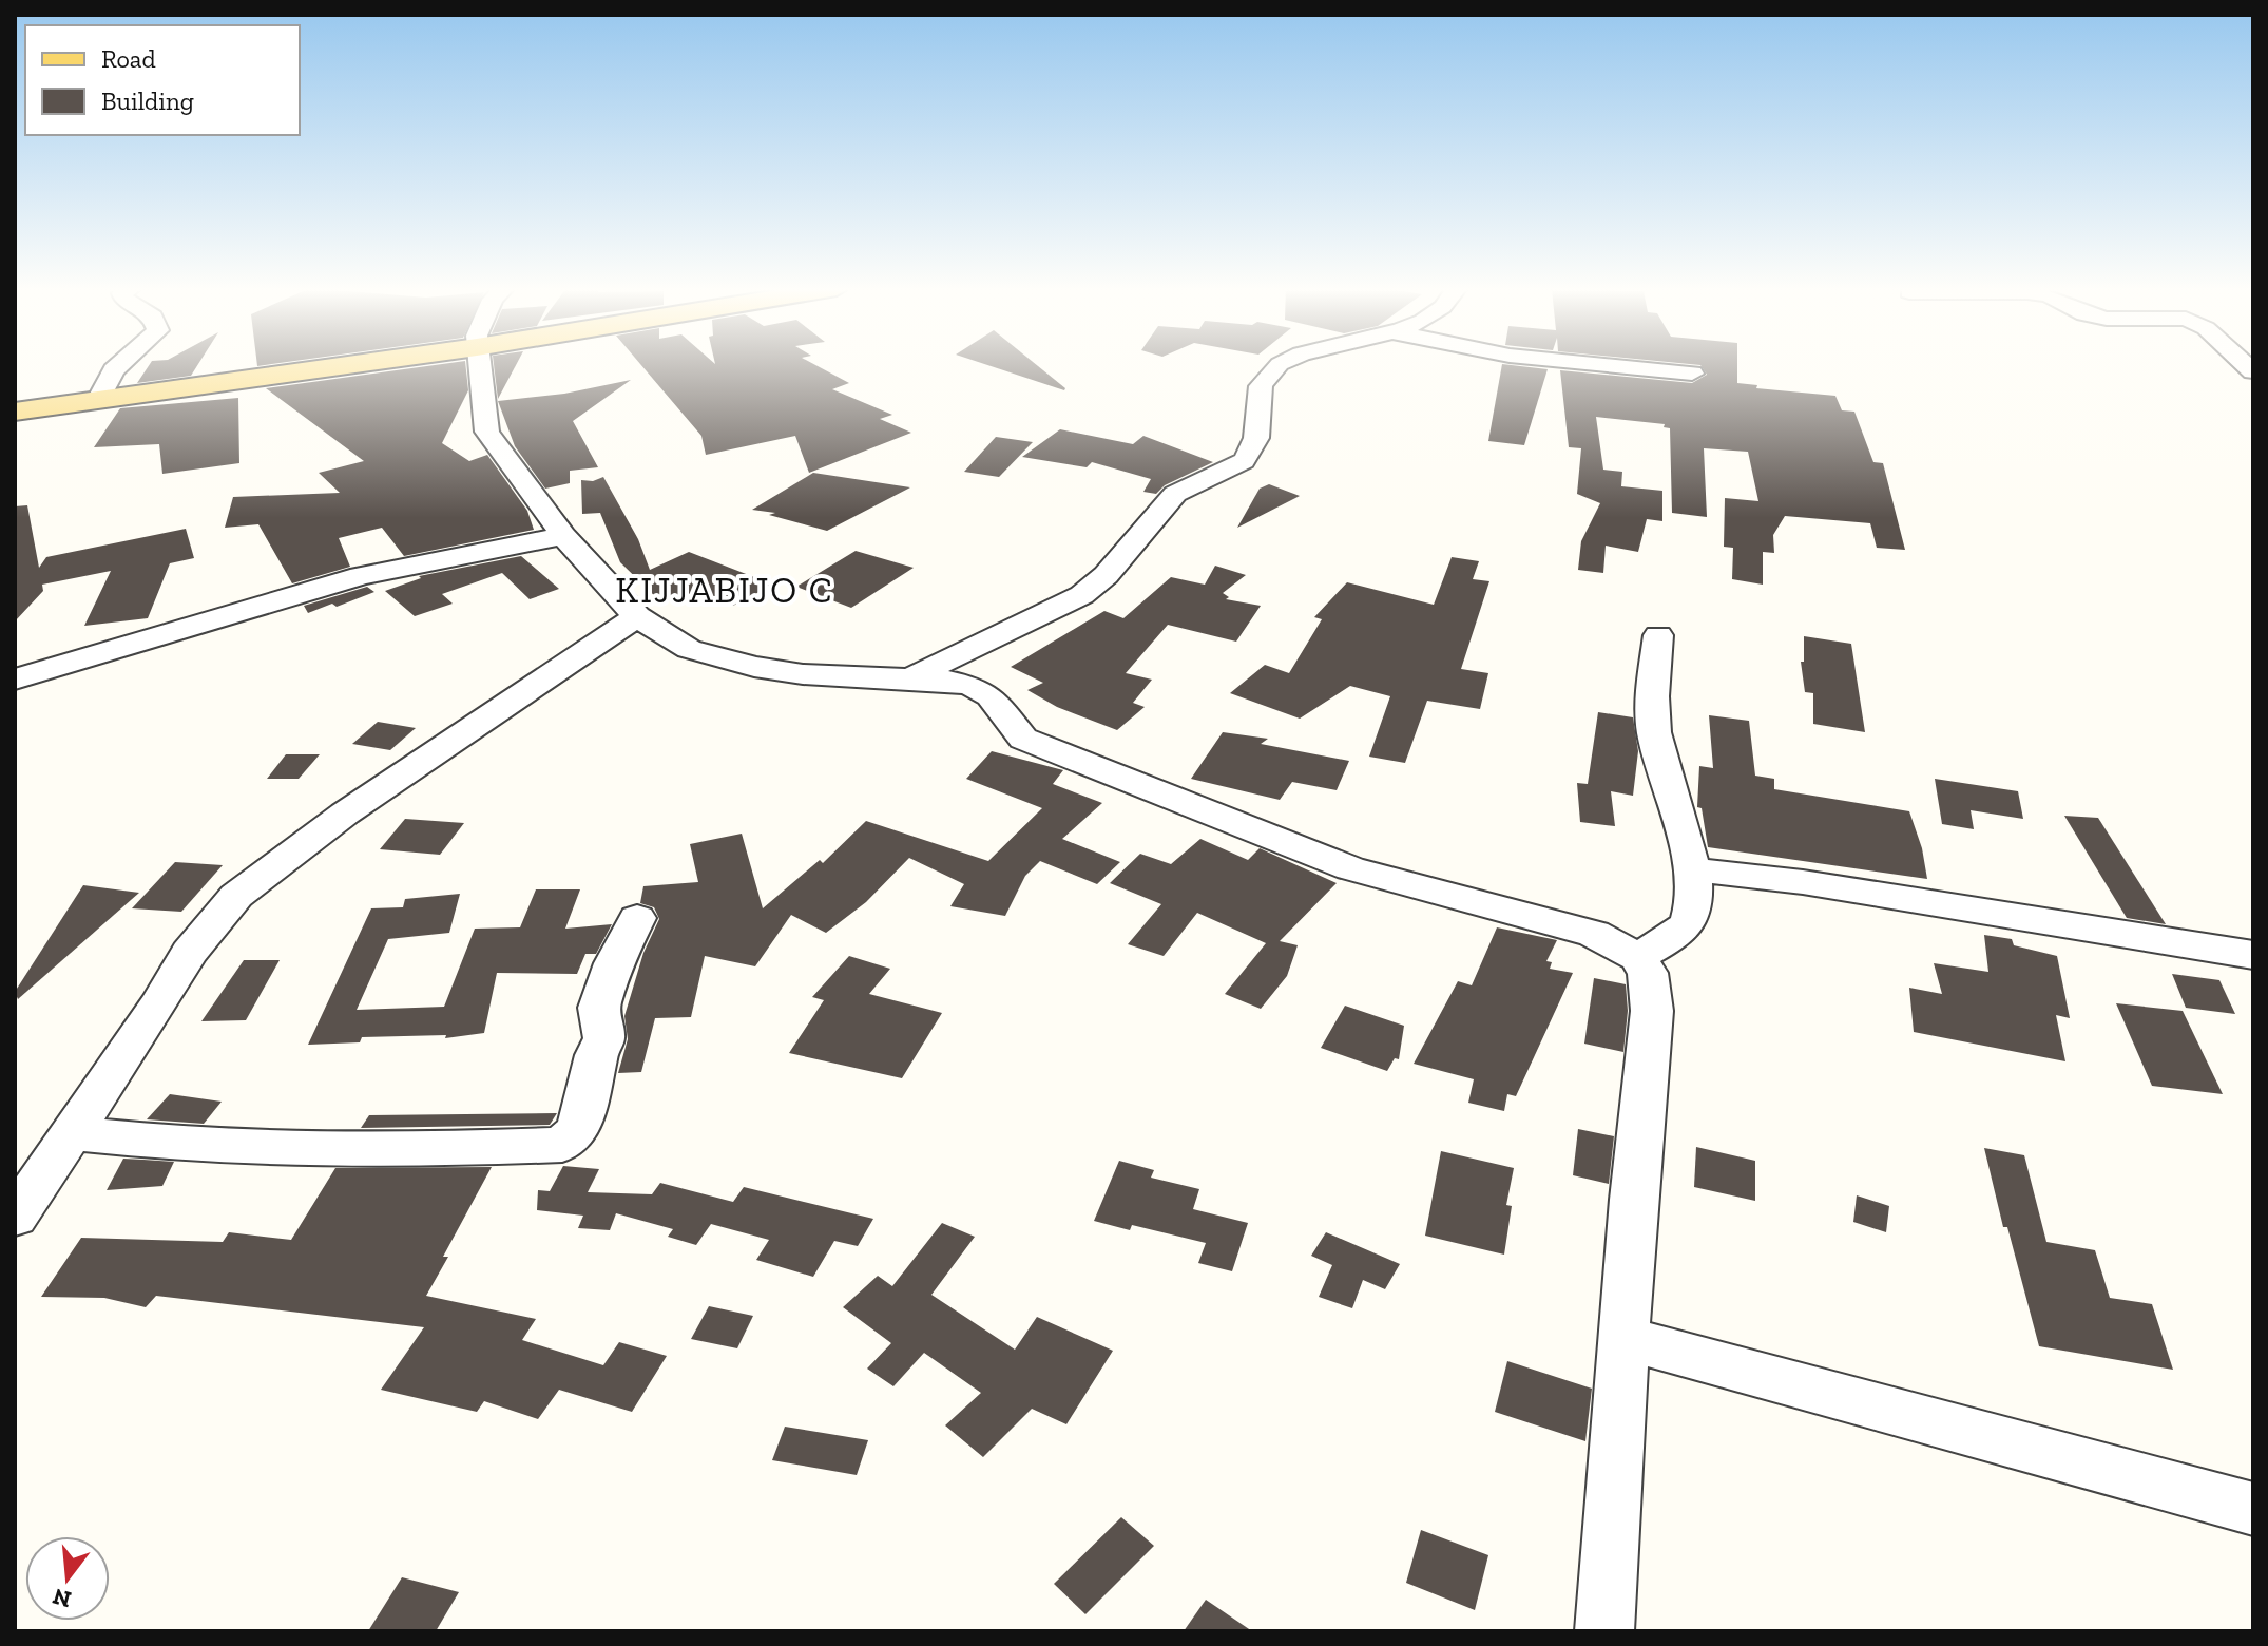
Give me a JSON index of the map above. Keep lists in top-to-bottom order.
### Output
{
  "districts": ["KIJJABIJO C"],
  "legend": ["Road", "Building"],
  "north": "bottom"
}
